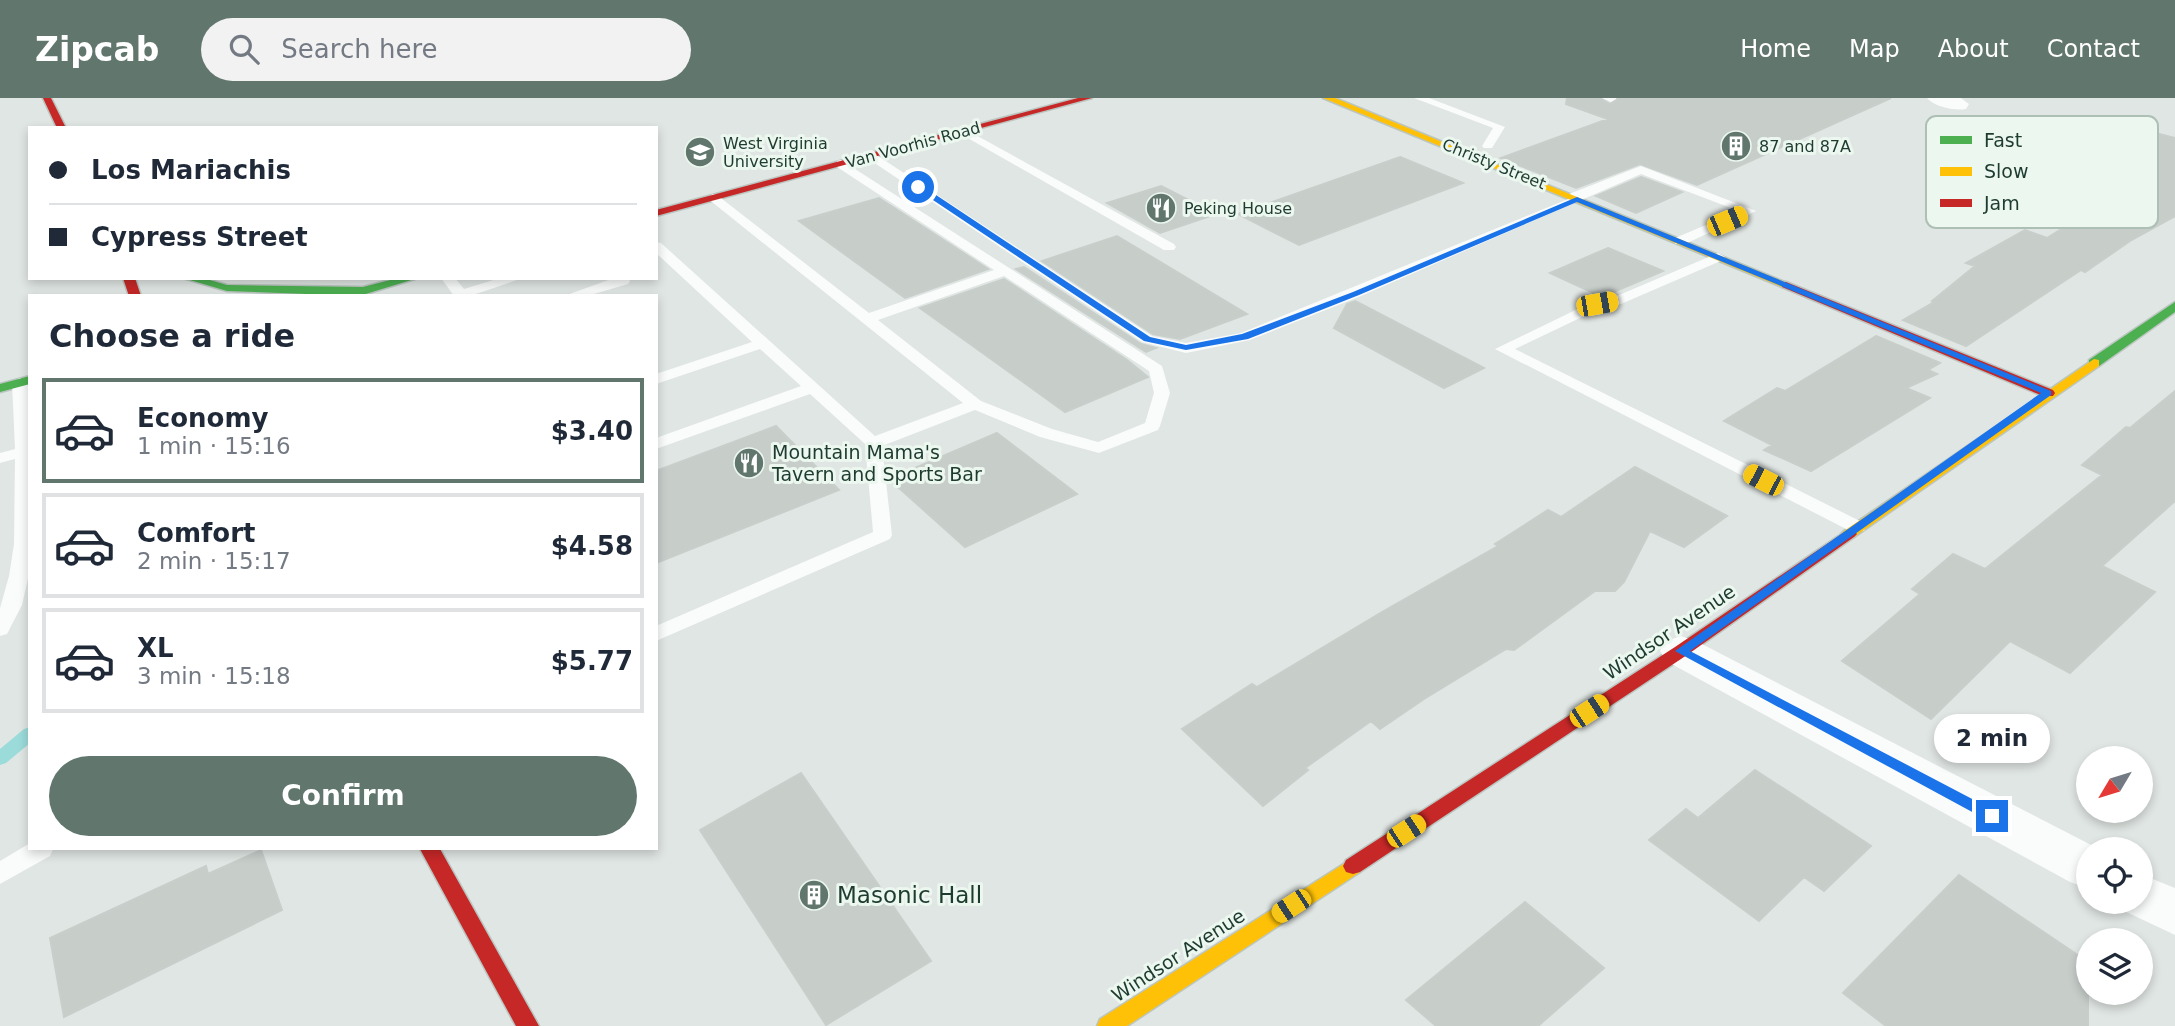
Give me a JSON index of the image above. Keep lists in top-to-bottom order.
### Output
{
  "streets": {
    "street": ["Van Voorhis Road", "Christy Street", "Windsor Avenue"]
  },
  "crossings": [
    ["Christy Street", "Windsor Avenue"]
  ],
  "places": {
    "building": ["87 and 87A", "Masonic Hall"],
    "school or university": ["West Virginia University"],
    "restaurant": ["Peking House", "Mountain Mama's Tavern and Sports Bar"]
  },
  "legend": ["Fast", "Slow", "Jam"],
  "north": "bottom left",
  "page": {
    "header": "Zipcab",
    "search": "Search here",
    "nav": [
      "Home",
      "Map",
      "About",
      "Contact"
    ],
    "banner": ["Los Mariachis", "Cypress Street"],
    "heading": "Choose a ride",
    "list": [
      {
        "name": "Economy",
        "note": "1 min · 15:16",
        "value": "$3.40"
      },
      {
        "name": "Comfort",
        "note": "2 min · 15:17",
        "value": "$4.58"
      },
      {
        "name": "XL",
        "note": "3 min · 15:18",
        "value": "$5.77"
      }
    ],
    "bubble": "2 min",
    "buttons": "Confirm"
  }
}
